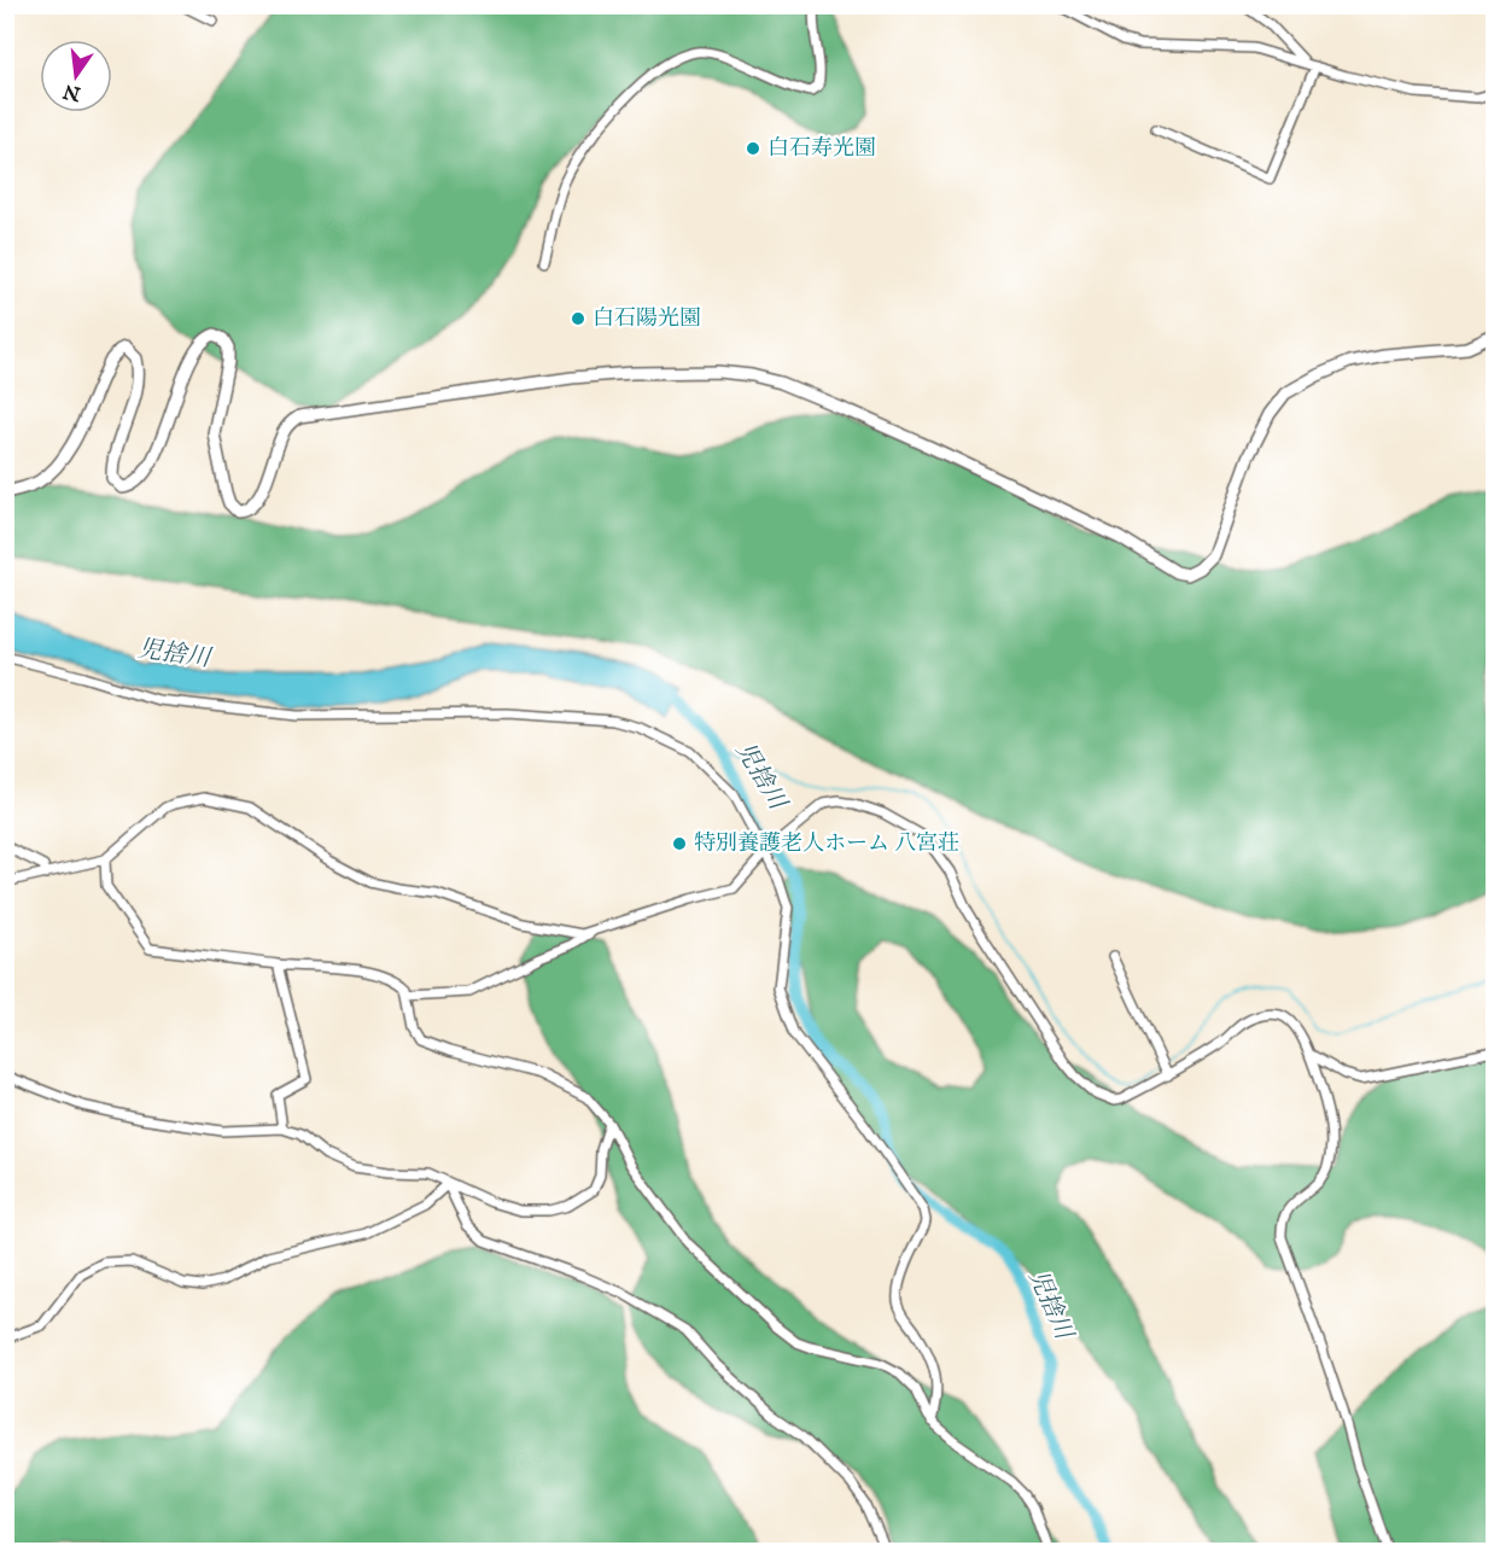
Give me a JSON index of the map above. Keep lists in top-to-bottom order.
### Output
{
  "water": ["児捨川"],
  "places": ["白石寿光園", "白石陽光園", "特別養護老人ホーム 八宮荘"],
  "north": "bottom"
}
